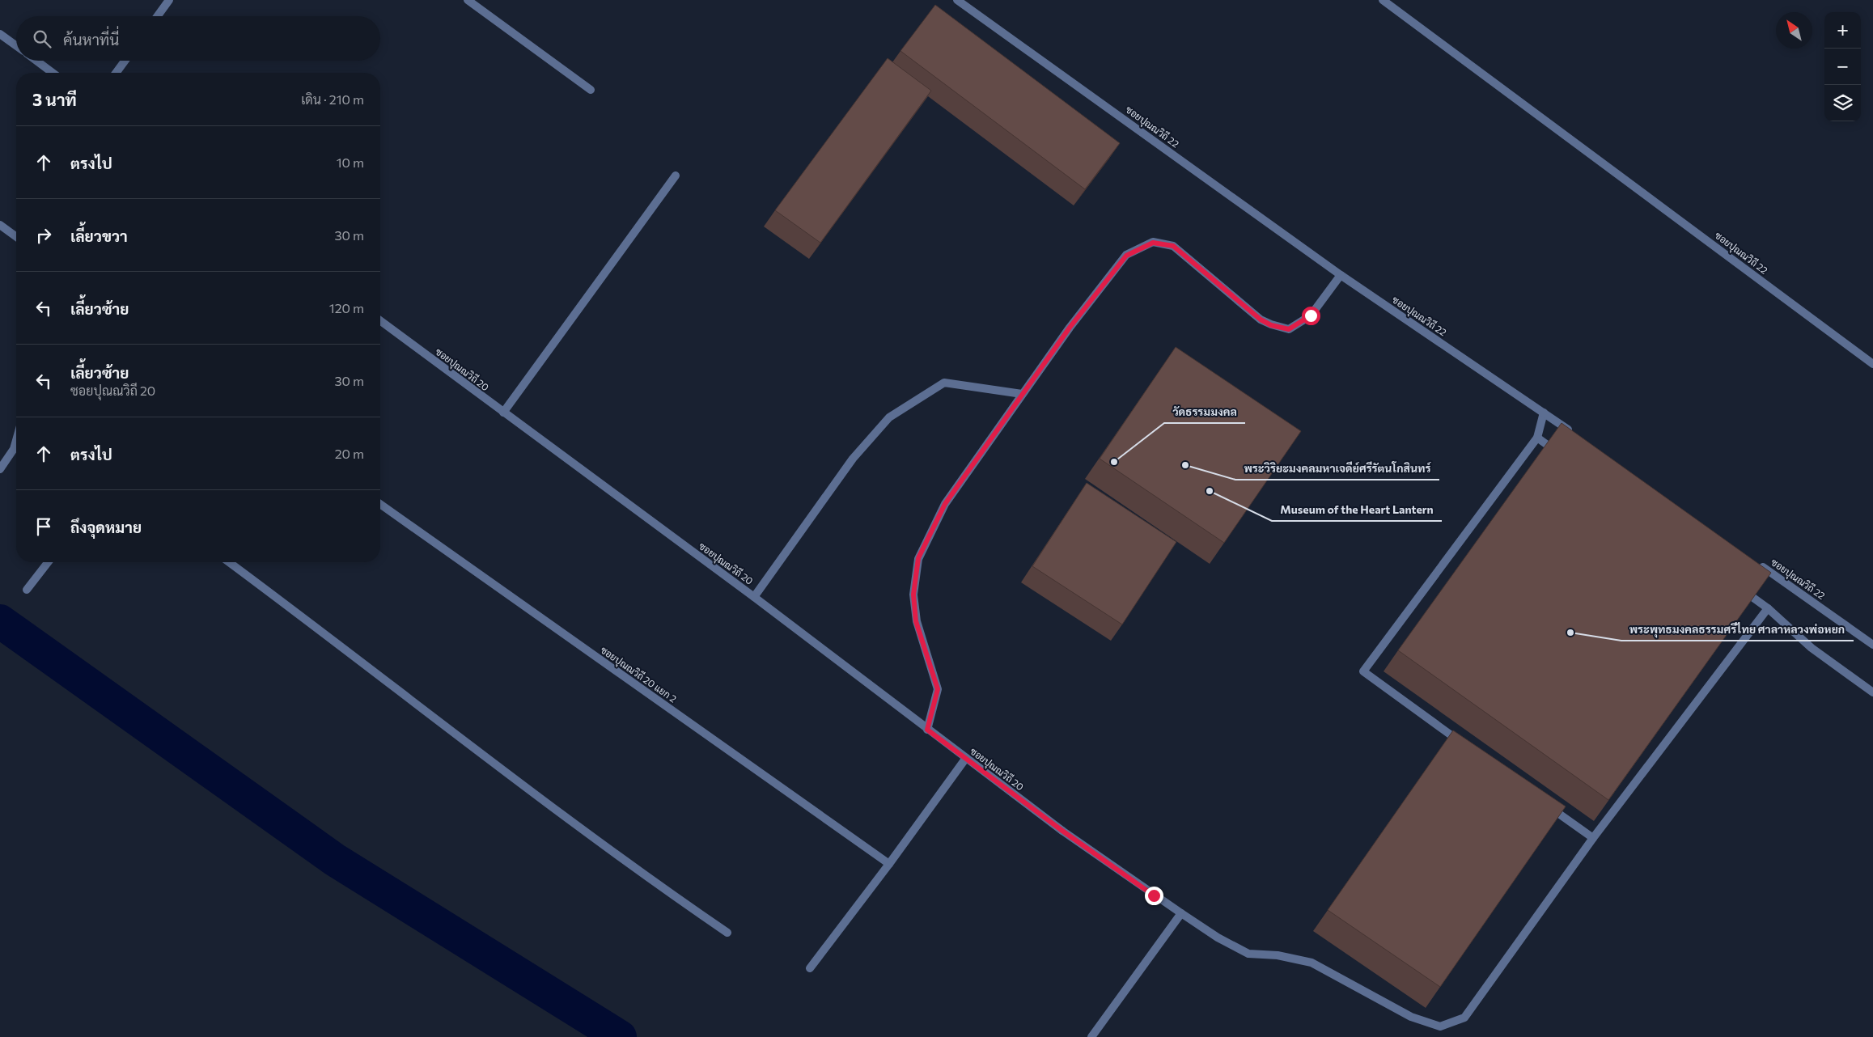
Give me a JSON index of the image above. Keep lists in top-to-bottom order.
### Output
{
  "streets": {
    "street": ["ซอยปุณณวิถี 22", "ซอยปุณณวิถี 20", "ซอยปุณณวิถี 20 แยก 2"]
  },
  "places": [
    "วัดธรรมมงคล",
    "พระวิริยะมงคลมหาเจดีย์ศรีรัตนโกสินทร์",
    "Museum of the Heart Lantern",
    "พระพุทธมงคลธรรมศรีไทย ศาลาหลวงพ่อหยก"
  ],
  "north": "top left",
  "page": {
    "map_buttons": ["+", "−"],
    "search": "ค้นหาที่นี่",
    "heading": ["3 นาที", "เดิน · 210 m"],
    "list": [
      ["ตรงไป", "10 m"],
      ["เลี้ยวขวา", "30 m"],
      ["เลี้ยวซ้าย", "120 m"],
      ["เลี้ยวซ้าย", "ซอยปุณณวิถี 20", "30 m"],
      ["ตรงไป", "20 m"],
      "ถึงจุดหมาย"
    ]
  }
}
